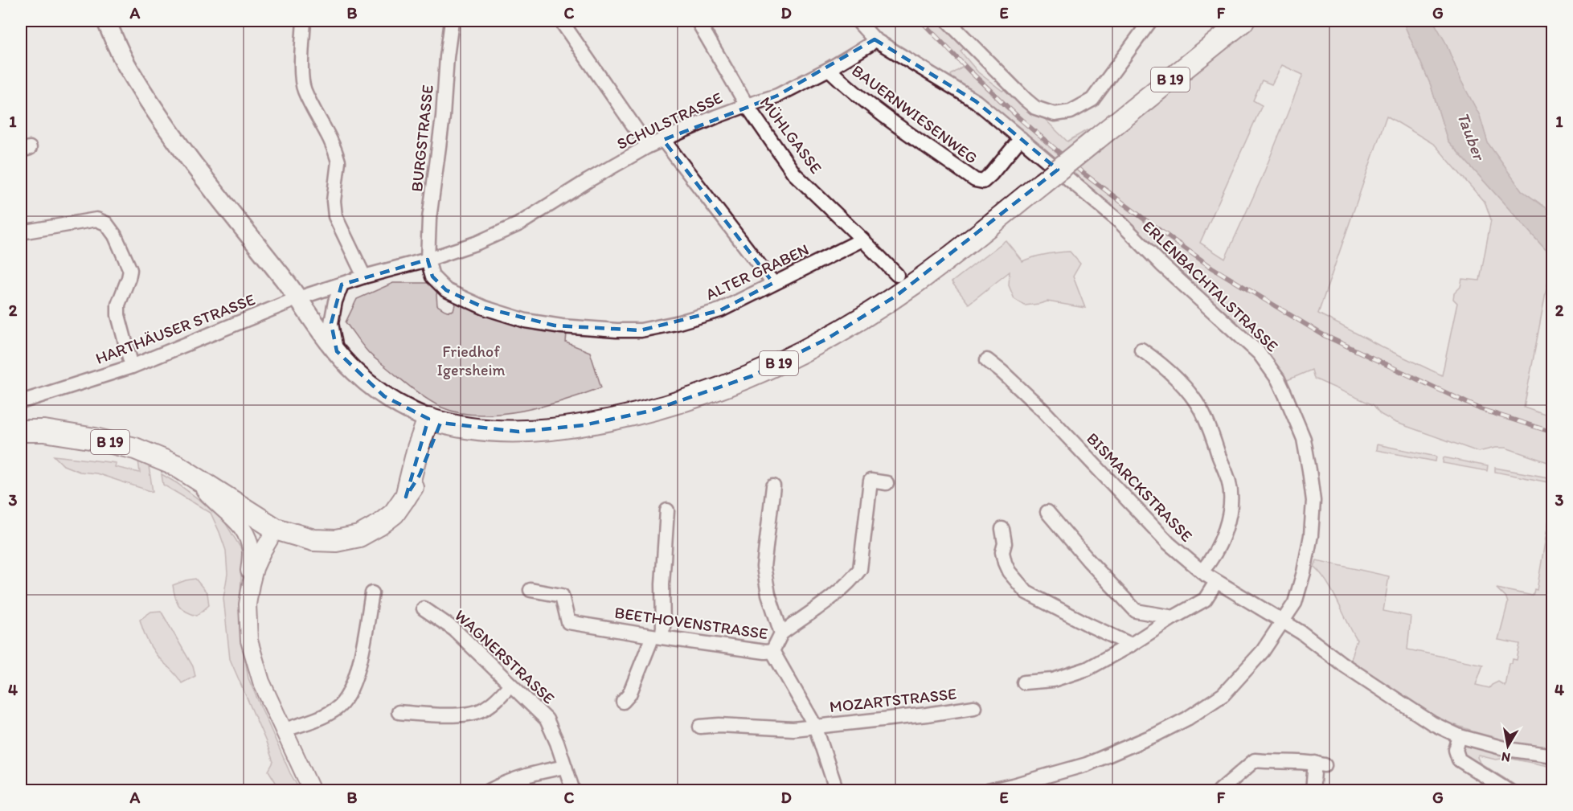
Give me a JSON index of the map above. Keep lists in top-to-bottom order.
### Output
{
  "streets": {
    "main road": ["B 19"],
    "street": [
      "BAUERNWIESENWEG",
      "SCHULSTRASSE",
      "MÜHLGASSE",
      "BURGSTRASSE",
      "ALTER GRABEN",
      "ERLENBACHTALSTRASSE",
      "HARTHÄUSER STRASSE",
      "BISMARCKSTRASSE",
      "BEETHOVENSTRASSE",
      "WAGNERSTRASSE",
      "MOZARTSTRASSE"
    ]
  },
  "crossings": [
    ["B 19", "MÜHLGASSE"],
    ["BAUERNWIESENWEG", "SCHULSTRASSE"],
    ["BAUERNWIESENWEG", "ERLENBACHTALSTRASSE"],
    ["SCHULSTRASSE", "MÜHLGASSE"],
    ["SCHULSTRASSE", "BURGSTRASSE"],
    ["SCHULSTRASSE", "ALTER GRABEN"],
    ["SCHULSTRASSE", "ERLENBACHTALSTRASSE"],
    ["SCHULSTRASSE", "HARTHÄUSER STRASSE"],
    ["MÜHLGASSE", "ALTER GRABEN"],
    ["BURGSTRASSE", "ALTER GRABEN"],
    ["BURGSTRASSE", "HARTHÄUSER STRASSE"],
    ["ALTER GRABEN", "HARTHÄUSER STRASSE"],
    ["ERLENBACHTALSTRASSE", "BISMARCKSTRASSE"],
    ["BEETHOVENSTRASSE", "MOZARTSTRASSE"]
  ],
  "water": ["Tauber"],
  "parks": ["Friedhof Igersheim"],
  "north": "bottom",
  "grid": {
    "columns": [
      "A",
      "B",
      "C",
      "D",
      "E",
      "F",
      "G"
    ],
    "rows": [
      "1",
      "2",
      "3",
      "4"
    ]
  }
}
